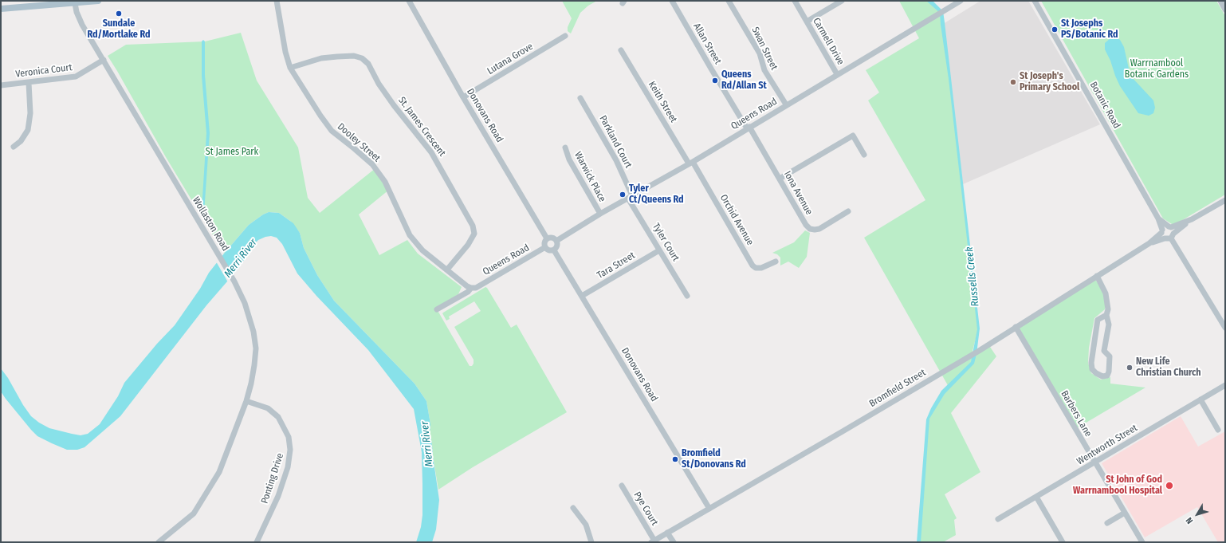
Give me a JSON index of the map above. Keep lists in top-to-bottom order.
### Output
{
  "streets": {
    "street": [
      "Carmell Drive",
      "Allan Street",
      "Swan Street",
      "Lutana Grove",
      "Veronica Court",
      "Keith Street",
      "Botanic Road",
      "Queens Road",
      "Donovans Road",
      "St. James Crescent",
      "Parkland Court",
      "Dooley Street",
      "Warwick Place",
      "Iona Avenue",
      "Orchid Avenue",
      "Wollaston Road",
      "Tyler Court",
      "Tara Street",
      "Bromfield Street",
      "Barbers Lane",
      "Wentworth Street",
      "Ponting Drive",
      "Pye Court"
    ]
  },
  "crossings": [
    ["Carmell Drive", "Queens Road"],
    ["Allan Street", "Queens Road"],
    ["Allan Street", "Iona Avenue"],
    ["Swan Street", "Queens Road"],
    ["Lutana Grove", "Donovans Road"],
    ["Veronica Court", "Wollaston Road"],
    ["Keith Street", "Queens Road"],
    ["Keith Street", "Orchid Avenue"],
    ["Botanic Road", "Bromfield Street"],
    ["Queens Road", "Donovans Road"],
    ["Queens Road", "Parkland Court"],
    ["Queens Road", "Dooley Street"],
    ["Queens Road", "Warwick Place"],
    ["Queens Road", "Iona Avenue"],
    ["Queens Road", "Orchid Avenue"],
    ["Queens Road", "Tyler Court"],
    ["Donovans Road", "Tara Street"],
    ["Donovans Road", "Bromfield Street"],
    ["St. James Crescent", "Dooley Street"],
    ["Parkland Court", "Tyler Court"],
    ["Wollaston Road", "Ponting Drive"],
    ["Tyler Court", "Tara Street"],
    ["Bromfield Street", "Barbers Lane"],
    ["Bromfield Street", "Pye Court"],
    ["Barbers Lane", "Wentworth Street"]
  ],
  "water": ["Merri River", "Russells Creek"],
  "parks": ["Warrnambool Botanic Gardens", "St James Park"],
  "places": [
    "Sundale Rd/Mortlake Rd",
    "St Josephs PS/Botanic Rd",
    "Queens Rd/Allan St",
    "St Joseph's Primary School",
    "Tyler Ct/Queens Rd",
    "New Life Christian Church",
    "Bromfield St/Donovans Rd",
    "St John of God Warrnambool Hospital"
  ],
  "north": "bottom left"
}
